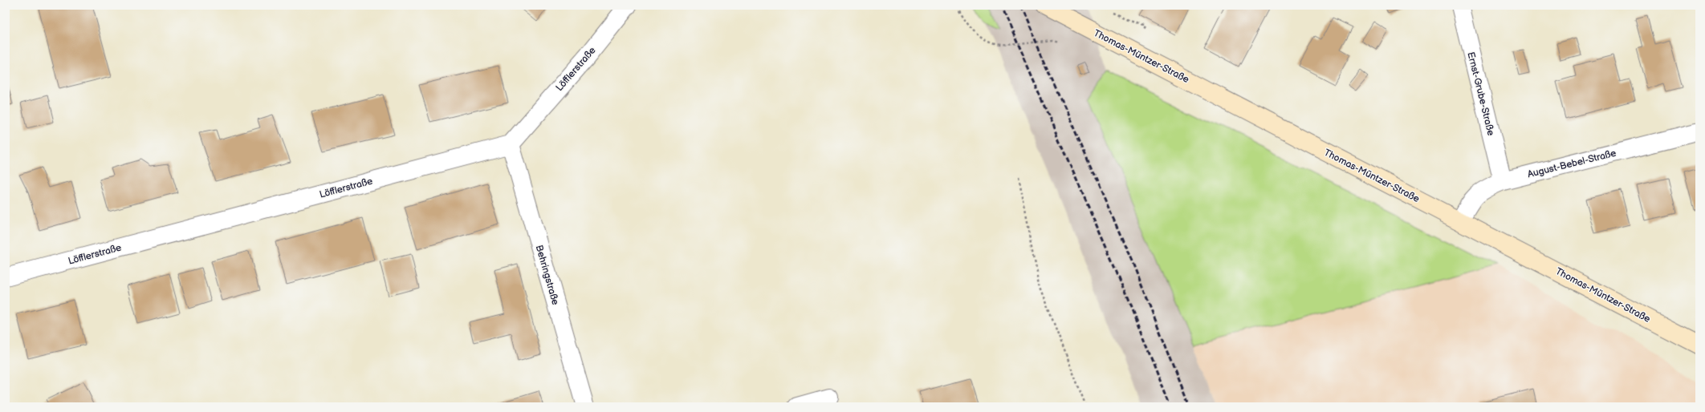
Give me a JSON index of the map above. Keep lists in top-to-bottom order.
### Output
{
  "streets": {
    "main road": ["Thomas-Müntzer-Straße"],
    "street": [
      "Löfflerstraße",
      "Ernst-Grube-Straße",
      "August-Bebel-Straße",
      "Behringstraße"
    ]
  },
  "crossings": [
    ["Thomas-Müntzer-Straße", "August-Bebel-Straße"],
    ["Löfflerstraße", "Behringstraße"],
    ["Ernst-Grube-Straße", "August-Bebel-Straße"]
  ]
}
